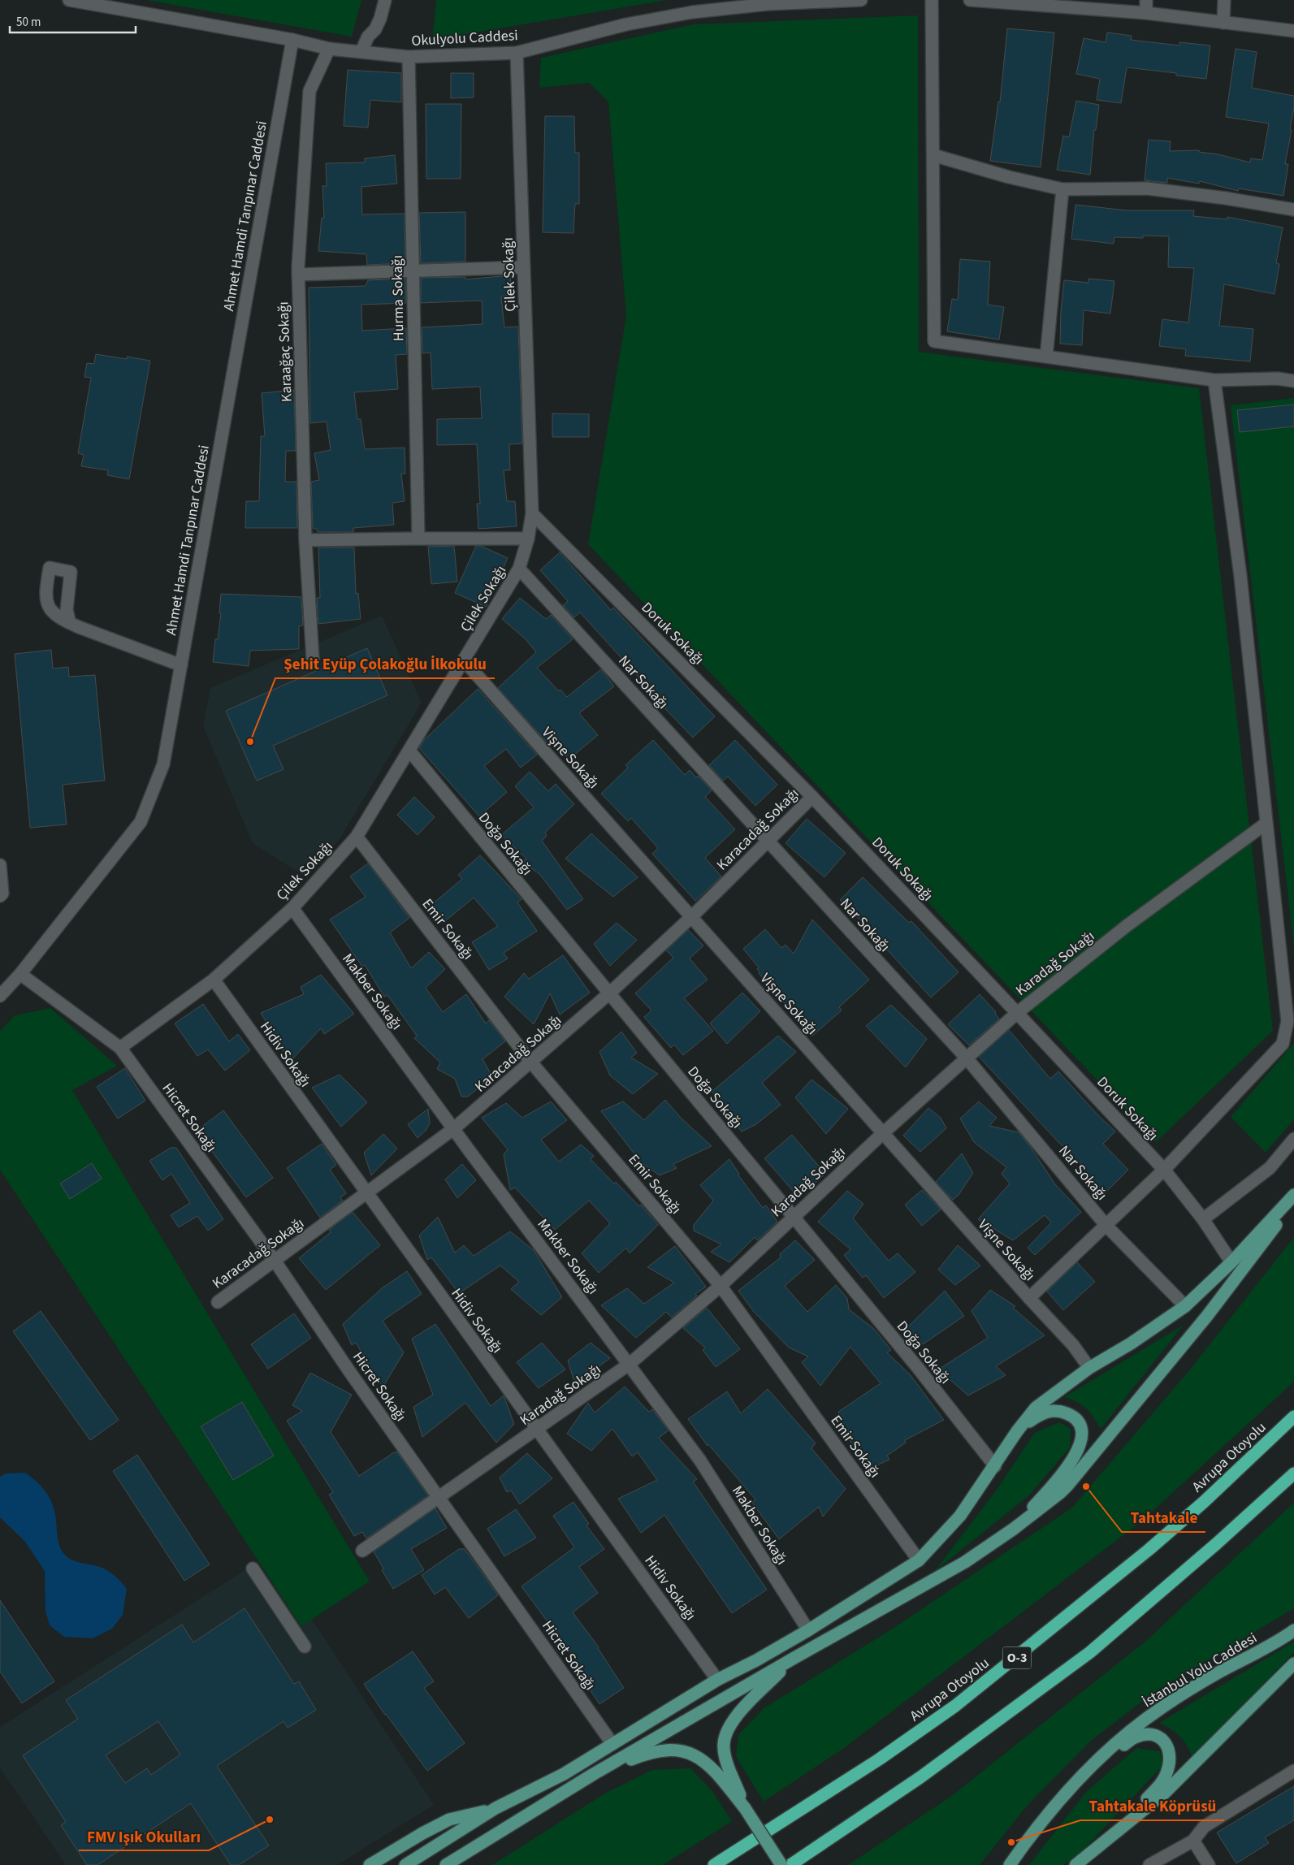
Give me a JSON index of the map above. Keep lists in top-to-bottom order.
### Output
{
  "streets": {
    "highway": ["Avrupa Otoyolu", "O-3"],
    "main road": ["İstanbul Yolu Caddesi"],
    "street": [
      "Okulyolu Caddesi",
      "Ahmet Hamdi Tanpınar Caddesi",
      "Çilek Sokağı",
      "Hurma Sokağı",
      "Karaağaç Sokağı",
      "Doruk Sokağı",
      "Nar Sokağı",
      "Vişne Sokağı",
      "Karacadağ Sokağı",
      "Doğa Sokağı",
      "Emir Sokağı",
      "Karadağ Sokağı",
      "Makber Sokağı",
      "Hidiv Sokağı",
      "Hicret Sokağı"
    ]
  },
  "crossings": [
    ["Okulyolu Caddesi", "Ahmet Hamdi Tanpınar Caddesi"],
    ["Okulyolu Caddesi", "Çilek Sokağı"],
    ["Okulyolu Caddesi", "Hurma Sokağı"],
    ["Okulyolu Caddesi", "Karaağaç Sokağı"],
    ["Ahmet Hamdi Tanpınar Caddesi", "Hicret Sokağı"],
    ["Çilek Sokağı", "Doruk Sokağı"],
    ["Çilek Sokağı", "Nar Sokağı"],
    ["Çilek Sokağı", "Vişne Sokağı"],
    ["Çilek Sokağı", "Doğa Sokağı"],
    ["Çilek Sokağı", "Emir Sokağı"],
    ["Çilek Sokağı", "Makber Sokağı"],
    ["Çilek Sokağı", "Hidiv Sokağı"],
    ["Çilek Sokağı", "Hicret Sokağı"],
    ["Doruk Sokağı", "Karacadağ Sokağı"],
    ["Doruk Sokağı", "Karadağ Sokağı"],
    ["Nar Sokağı", "Karacadağ Sokağı"],
    ["Nar Sokağı", "Karadağ Sokağı"],
    ["Vişne Sokağı", "Karacadağ Sokağı"],
    ["Vişne Sokağı", "Karadağ Sokağı"],
    ["Karacadağ Sokağı", "Doğa Sokağı"],
    ["Karacadağ Sokağı", "Emir Sokağı"],
    ["Karacadağ Sokağı", "Makber Sokağı"],
    ["Karacadağ Sokağı", "Hidiv Sokağı"],
    ["Karacadağ Sokağı", "Hicret Sokağı"],
    ["Doğa Sokağı", "Karadağ Sokağı"],
    ["Emir Sokağı", "Karadağ Sokağı"],
    ["Karadağ Sokağı", "Makber Sokağı"],
    ["Karadağ Sokağı", "Hidiv Sokağı"],
    ["Karadağ Sokağı", "Hicret Sokağı"]
  ],
  "places": [
    "Şehit Eyüp Çolakoğlu İlkokulu",
    "Tahtakale",
    "FMV Işık Okulları",
    "Tahtakale Köprüsü"
  ],
  "scale_bar": "50 m"
}
